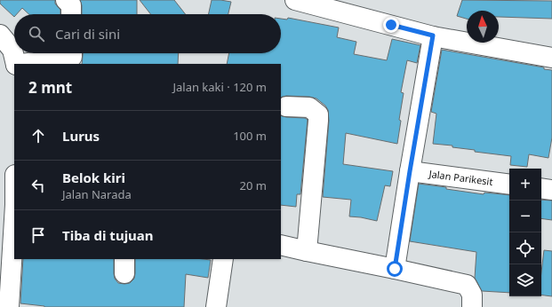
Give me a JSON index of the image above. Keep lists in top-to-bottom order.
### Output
{
  "streets": {
    "street": ["Jalan Parikesit"]
  },
  "north": "top",
  "page": {
    "search": "Cari di sini",
    "heading": ["2 mnt", "Jalan kaki · 120 m"],
    "list": [
      ["Lurus", "100 m"],
      ["Belok kiri", "Jalan Narada", "20 m"],
      "Tiba di tujuan"
    ],
    "map_buttons": ["+", "−"]
  }
}
